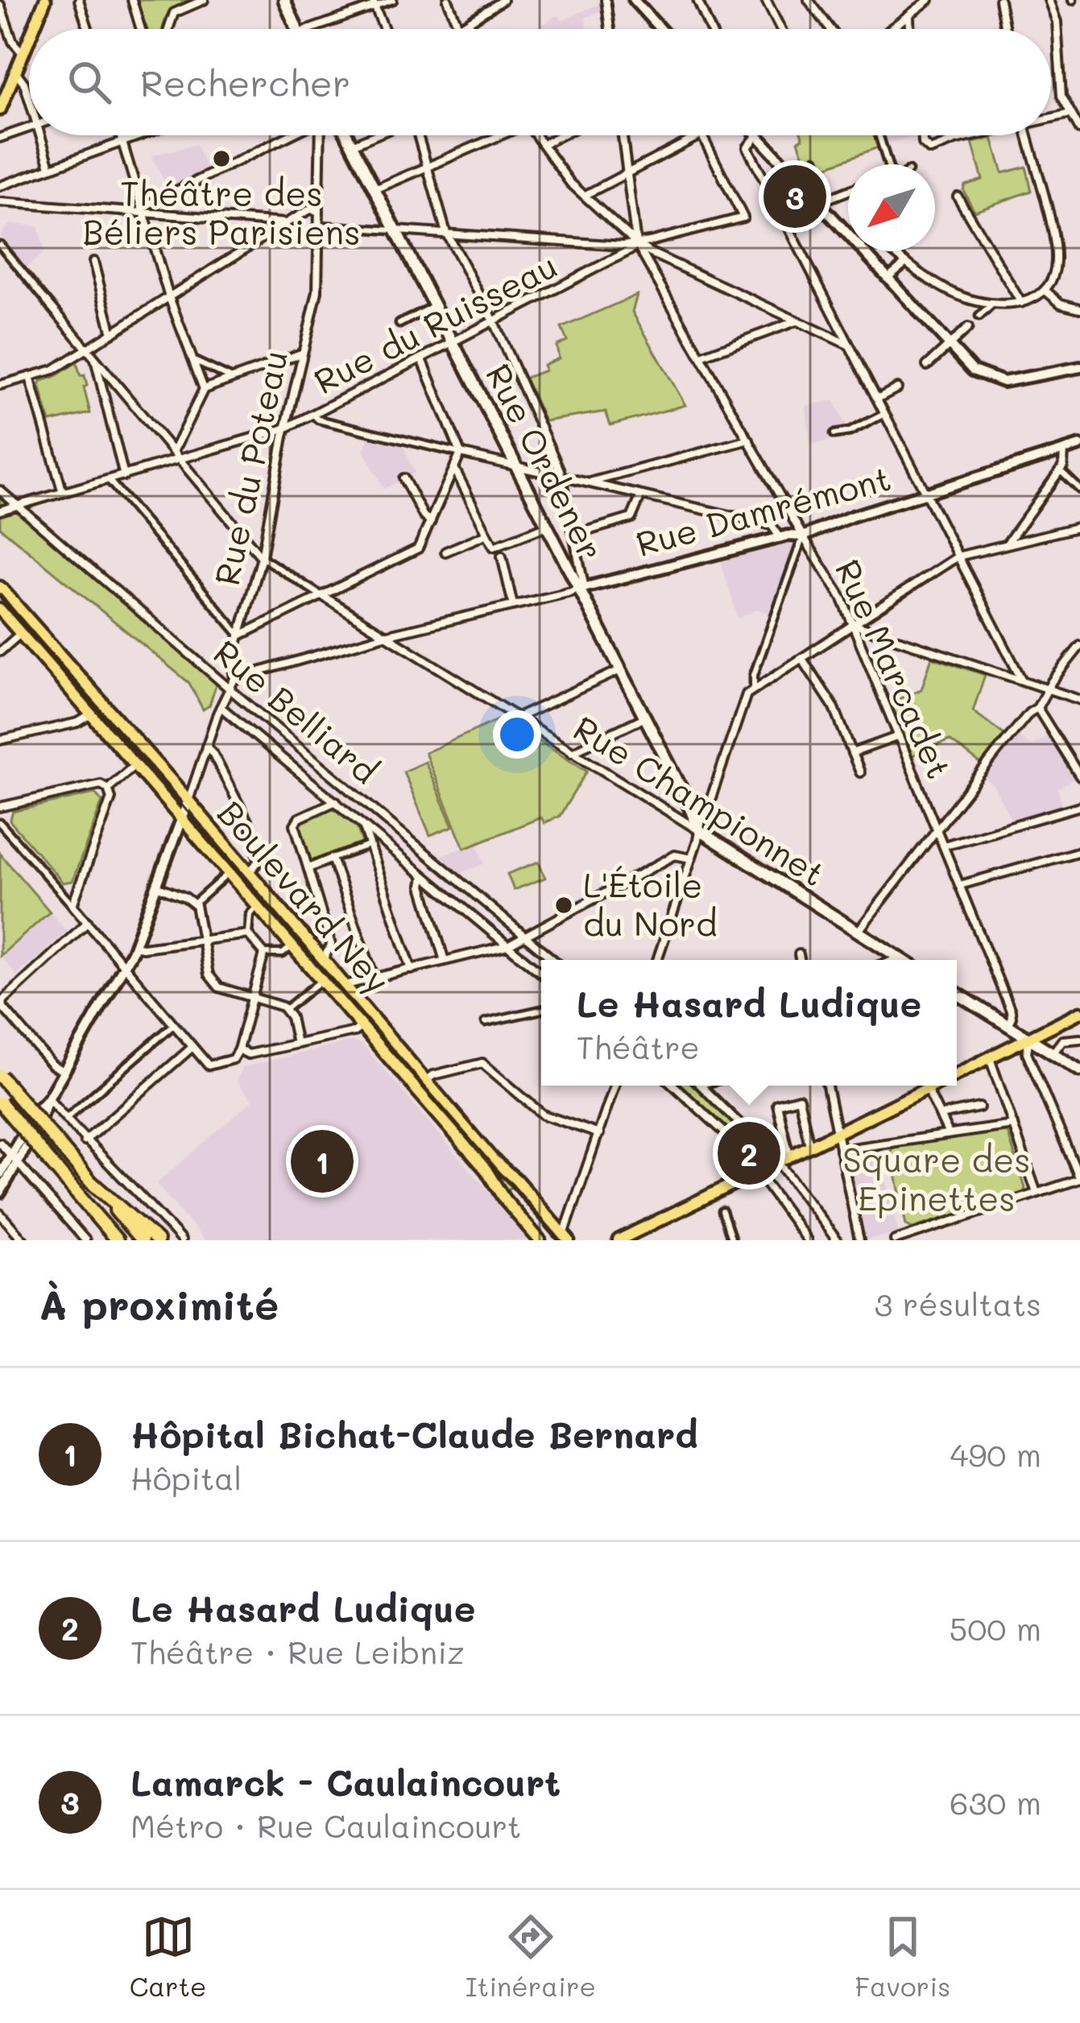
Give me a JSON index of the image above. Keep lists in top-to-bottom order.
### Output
{
  "streets": {
    "main road": ["Rue Ordener", "Rue Championnet", "Boulevard Ney"],
    "street": [
      "Rue du Ruisseau",
      "Rue du Poteau",
      "Rue Damrémont",
      "Rue Marcadet",
      "Rue Belliard"
    ]
  },
  "crossings": [
    ["Rue du Ruisseau", "Rue Ordener"],
    ["Rue du Ruisseau", "Rue du Poteau"],
    ["Rue du Ruisseau", "Rue Marcadet"],
    ["Rue du Ruisseau", "Rue Belliard"],
    ["Rue du Ruisseau", "Rue Championnet"],
    ["Rue Ordener", "Rue Damrémont"],
    ["Rue Ordener", "Rue Championnet"],
    ["Rue du Poteau", "Rue Damrémont"],
    ["Rue du Poteau", "Rue Belliard"],
    ["Rue du Poteau", "Rue Championnet"],
    ["Rue du Poteau", "Boulevard Ney"],
    ["Rue Damrémont", "Rue Marcadet"],
    ["Rue Damrémont", "Rue Championnet"]
  ],
  "parks": ["Square des Epinettes"],
  "places": ["Théâtre des Béliers Parisiens", "L'Étoile du Nord"],
  "north": "bottom left",
  "page": {
    "search": "Rechercher",
    "pins": ["3", "2", "1"],
    "popup": ["Le Hasard Ludique", "Théâtre"],
    "heading": ["À proximité", "3 résultats"],
    "list": [
      {
        "mark": "1",
        "name": "Hôpital Bichat-Claude Bernard",
        "note": "Hôpital",
        "value": "490 m"
      },
      {
        "mark": "2",
        "name": "Le Hasard Ludique",
        "note": "Théâtre · Rue Leibniz",
        "value": "500 m"
      },
      {
        "mark": "3",
        "name": "Lamarck - Caulaincourt",
        "note": "Métro · Rue Caulaincourt",
        "value": "630 m"
      }
    ],
    "nav": ["Carte", "Itinéraire", "Favoris"]
  }
}
